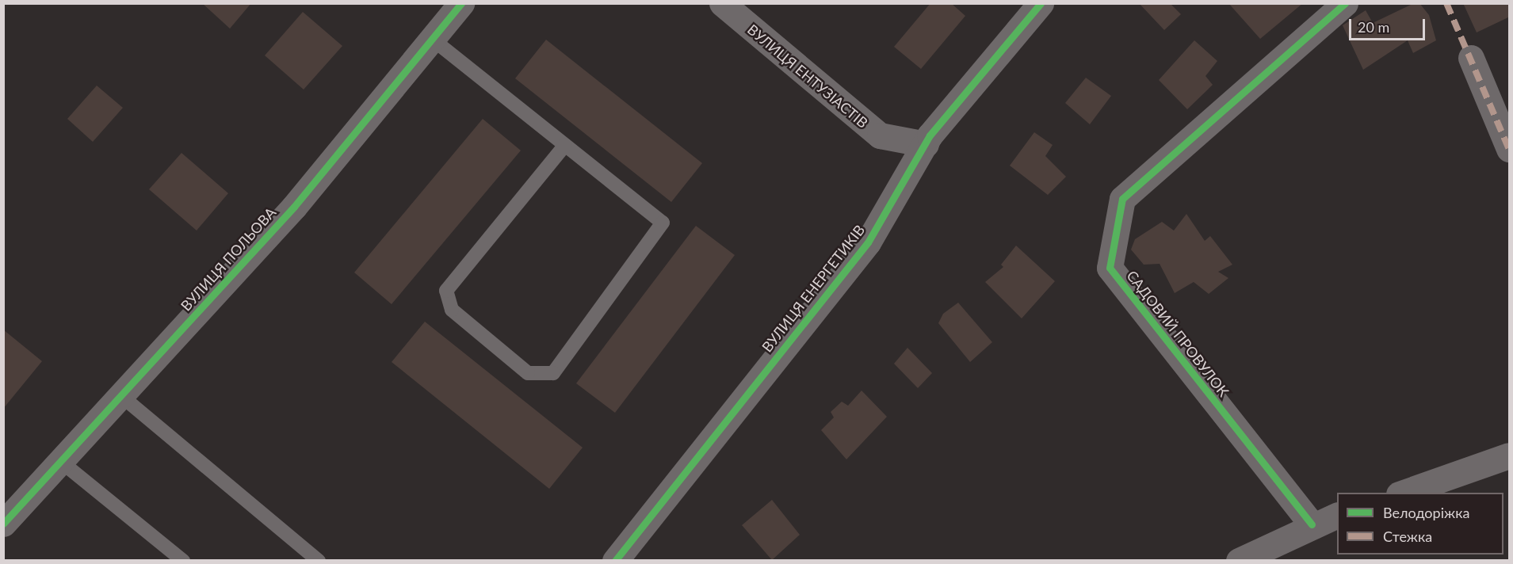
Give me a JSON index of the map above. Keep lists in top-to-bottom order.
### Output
{
  "streets": {
    "street": [
      "ВУЛИЦЯ ЕНТУЗІАСТІВ",
      "ВУЛИЦЯ ПОЛЬОВА",
      "ВУЛИЦЯ ЕНЕРГЕТИКІВ",
      "САДОВИЙ ПРОВУЛОК"
    ]
  },
  "crossings": [
    ["ВУЛИЦЯ ЕНТУЗІАСТІВ", "ВУЛИЦЯ ЕНЕРГЕТИКІВ"]
  ],
  "legend": ["Велодоріжка", "Стежка"],
  "scale_bar": "20 m"
}
